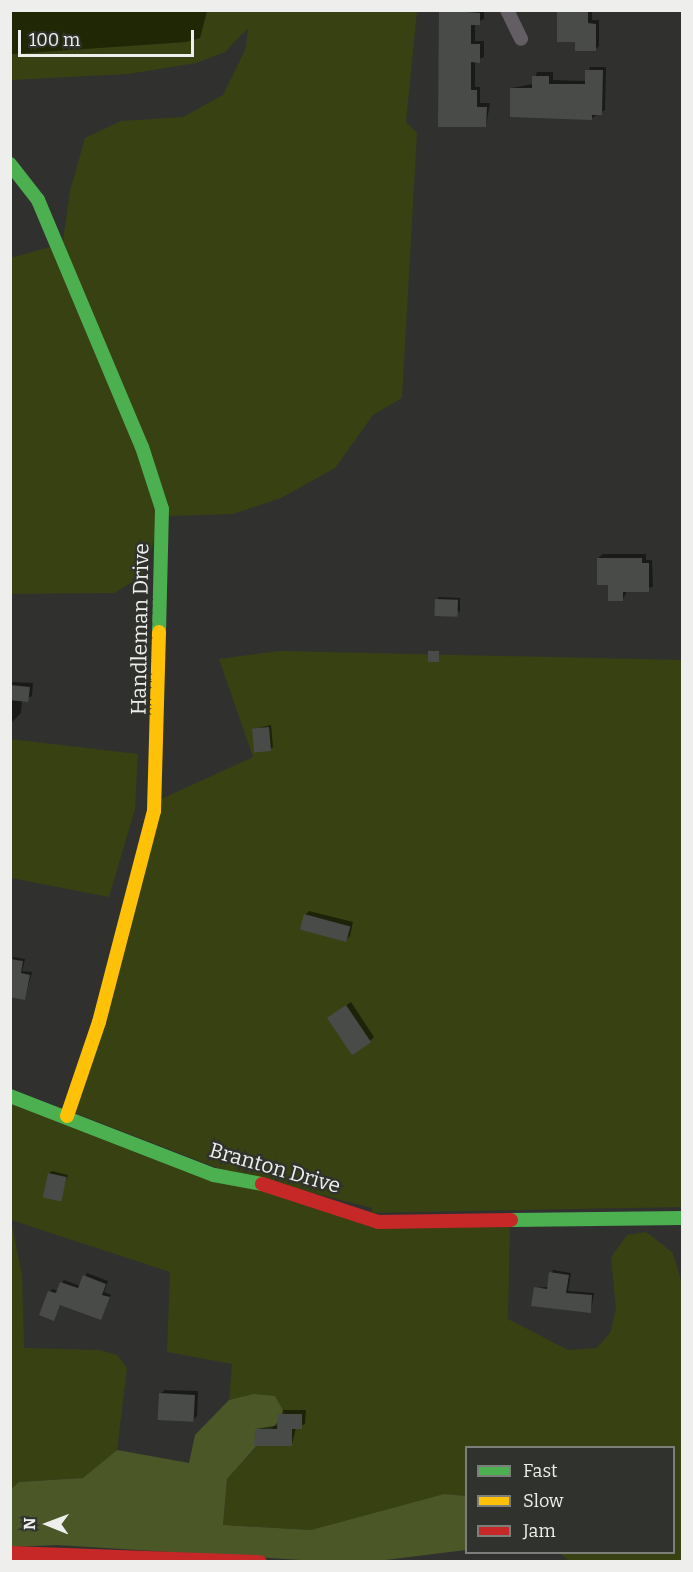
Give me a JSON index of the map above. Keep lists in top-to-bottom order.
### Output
{
  "streets": {
    "street": ["Handleman Drive", "Branton Drive"]
  },
  "crossings": [
    ["Handleman Drive", "Branton Drive"]
  ],
  "legend": ["Fast", "Slow", "Jam"],
  "scale_bar": "100 m",
  "north": "left"
}
